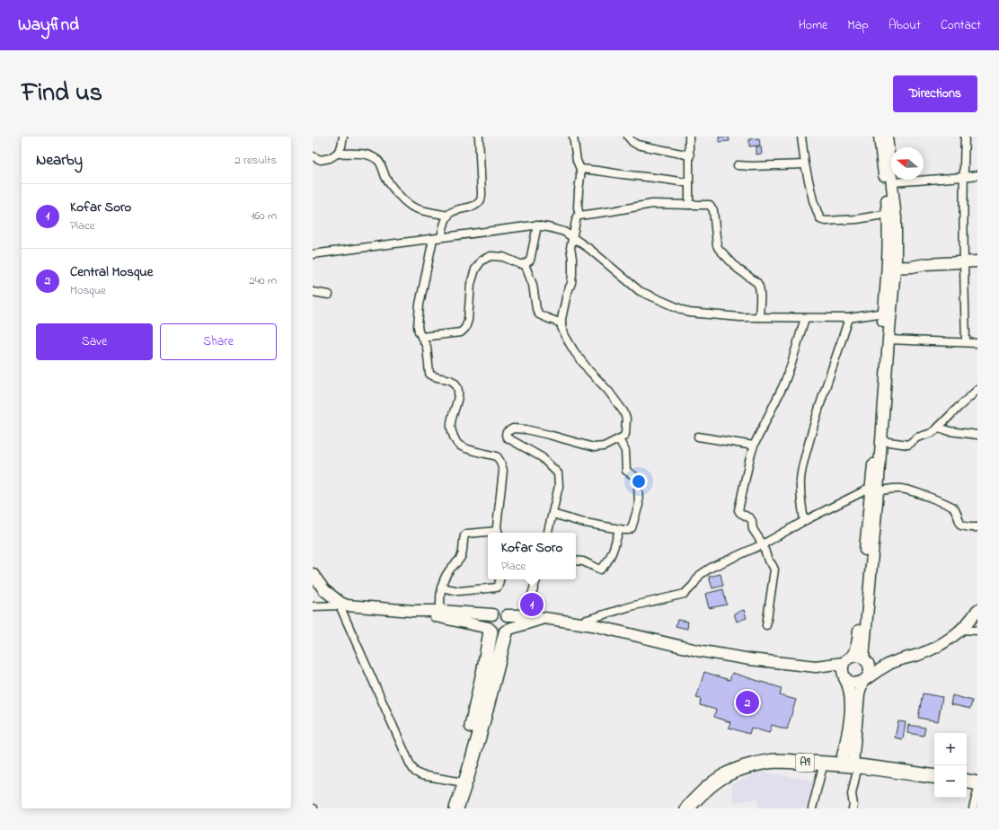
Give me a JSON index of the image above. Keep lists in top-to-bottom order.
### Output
{
  "streets": {
    "highway": ["A9"]
  },
  "north": "left",
  "page": {
    "header": "Wayfind",
    "nav": [
      "Home",
      "Map",
      "About",
      "Contact"
    ],
    "title": "Find us",
    "buttons": [
      "Directions",
      ["Save", "Share"]
    ],
    "heading": ["Nearby", "2 results"],
    "list": [
      {
        "mark": "1",
        "name": "Kofar Soro",
        "note": "Place",
        "value": "160 m"
      },
      {
        "mark": "2",
        "name": "Central Mosque",
        "note": "Mosque",
        "value": "240 m"
      }
    ],
    "popup": ["Kofar Soro", "Place"],
    "pins": ["1", "2"],
    "map_buttons": ["+", "−"]
  }
}
